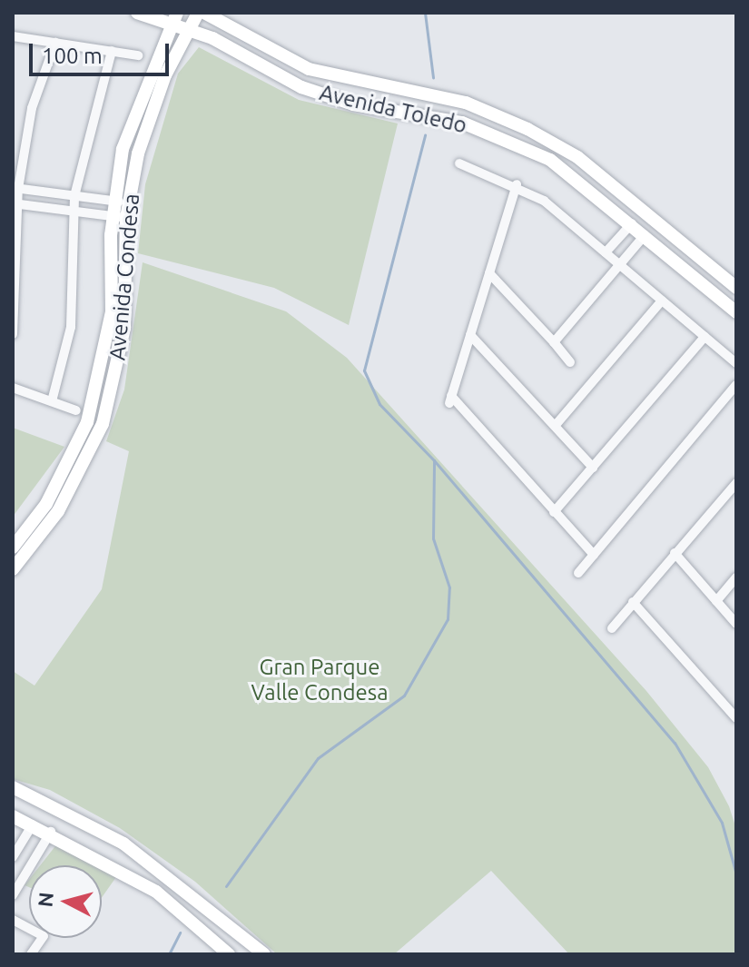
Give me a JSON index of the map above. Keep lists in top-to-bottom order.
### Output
{
  "streets": {
    "street": ["Avenida Toledo", "Avenida Condesa"]
  },
  "crossings": [
    ["Avenida Toledo", "Avenida Condesa"]
  ],
  "parks": ["Gran Parque Valle Condesa"],
  "scale_bar": "100 m",
  "north": "left"
}
